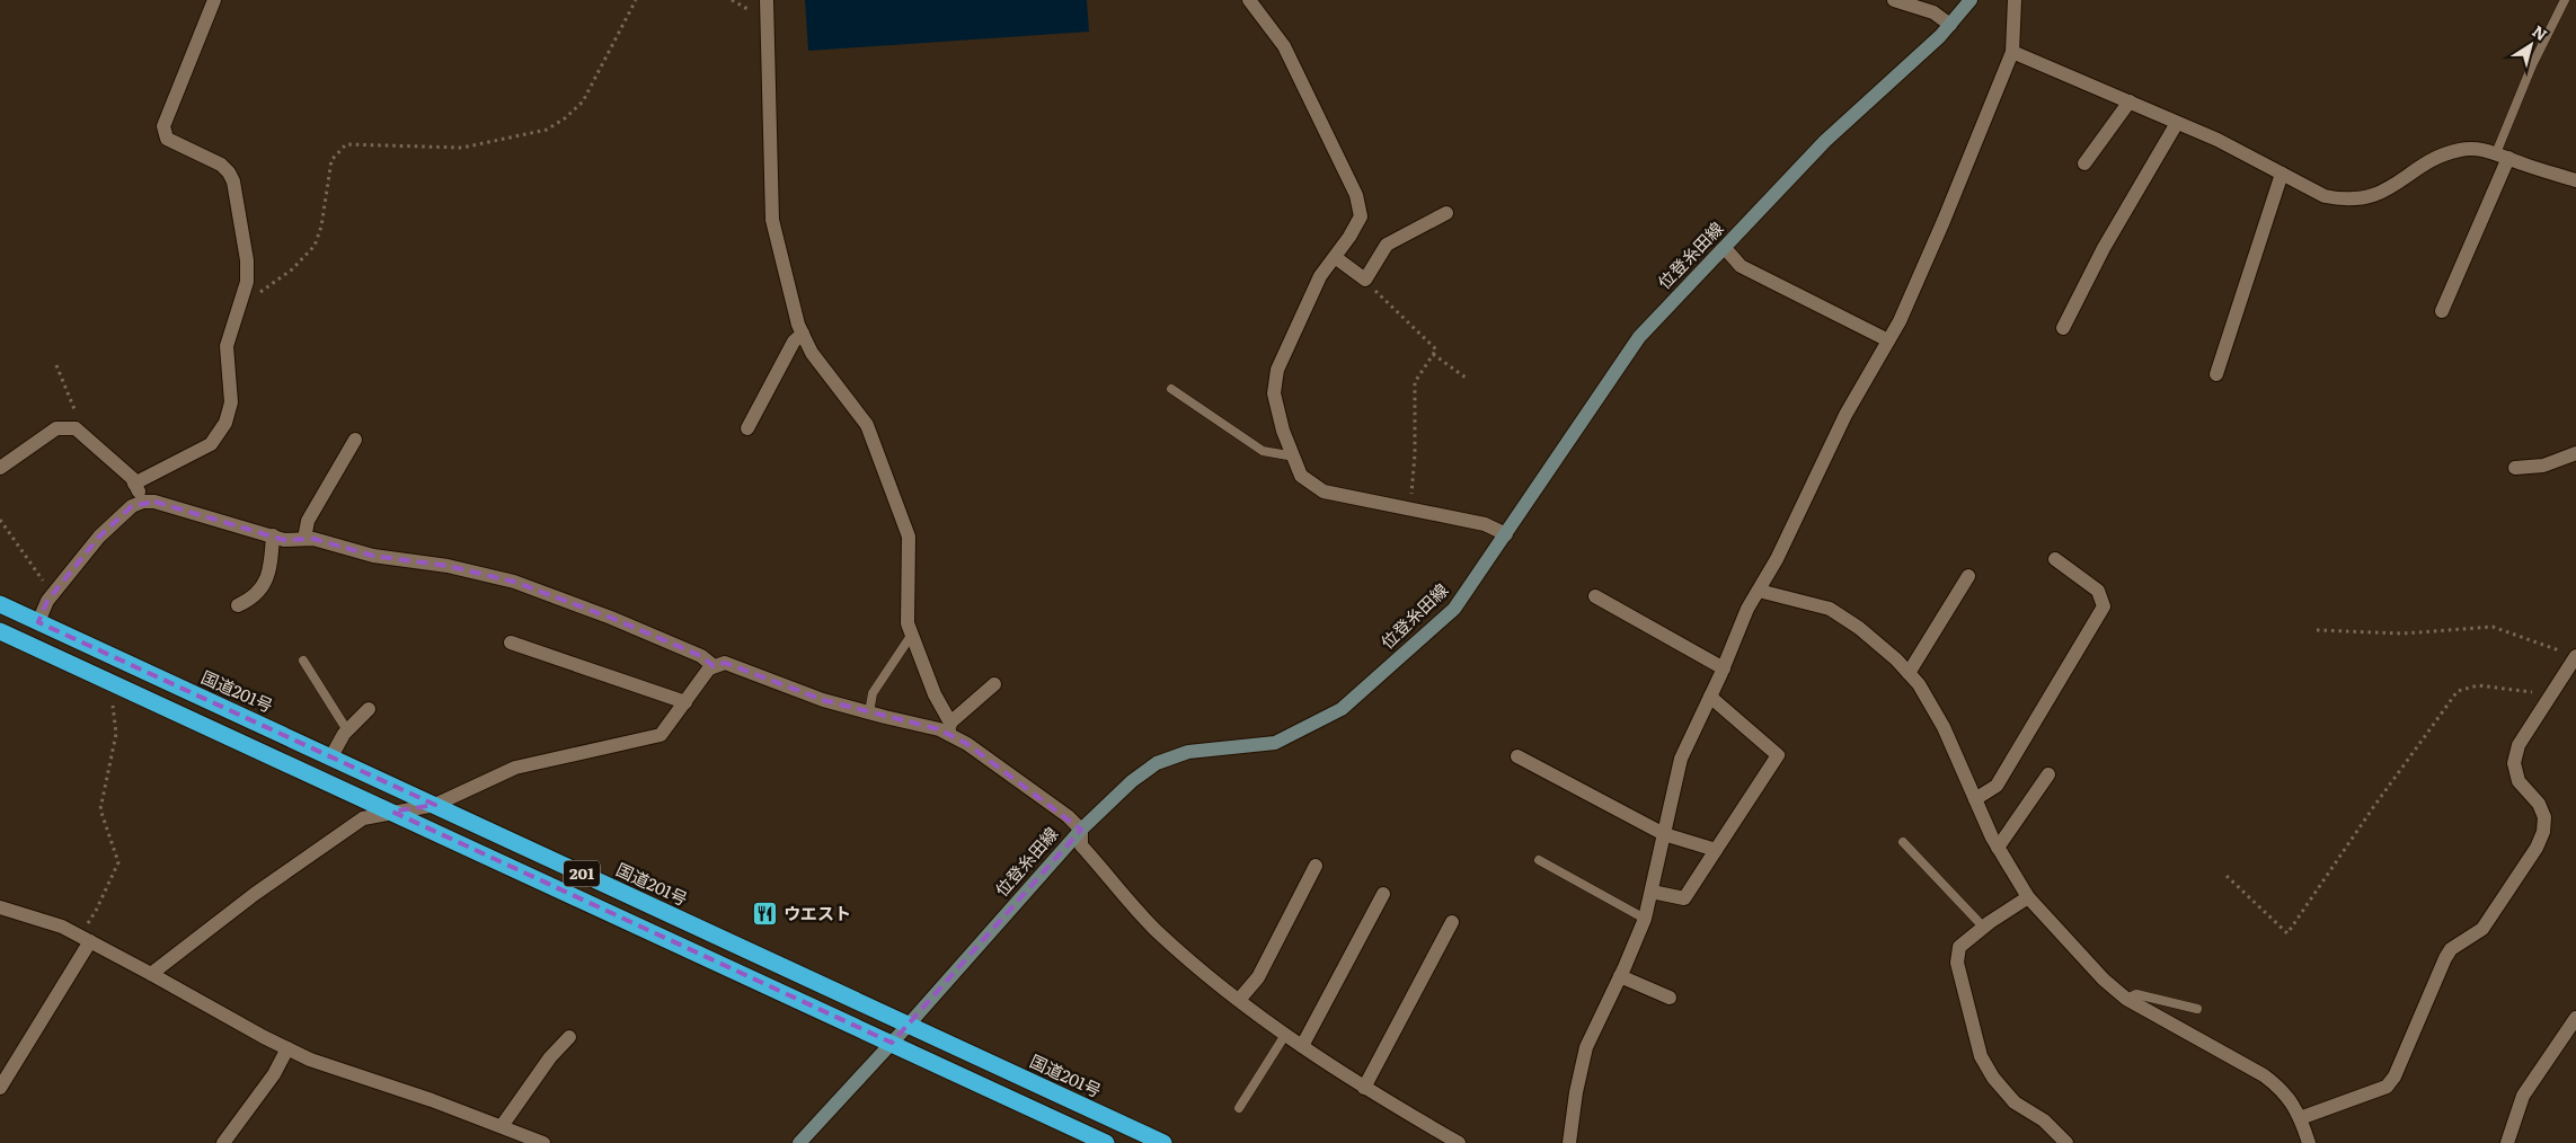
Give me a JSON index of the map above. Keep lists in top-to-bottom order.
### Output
{
  "streets": {
    "highway": ["国道201号", "201"],
    "main road": ["位登糸田線"]
  },
  "crossings": [
    ["位登糸田線", "国道201号"],
    ["位登糸田線", "201"]
  ],
  "places": {
    "restaurant": ["ウエスト"]
  },
  "north": "top right"
}
